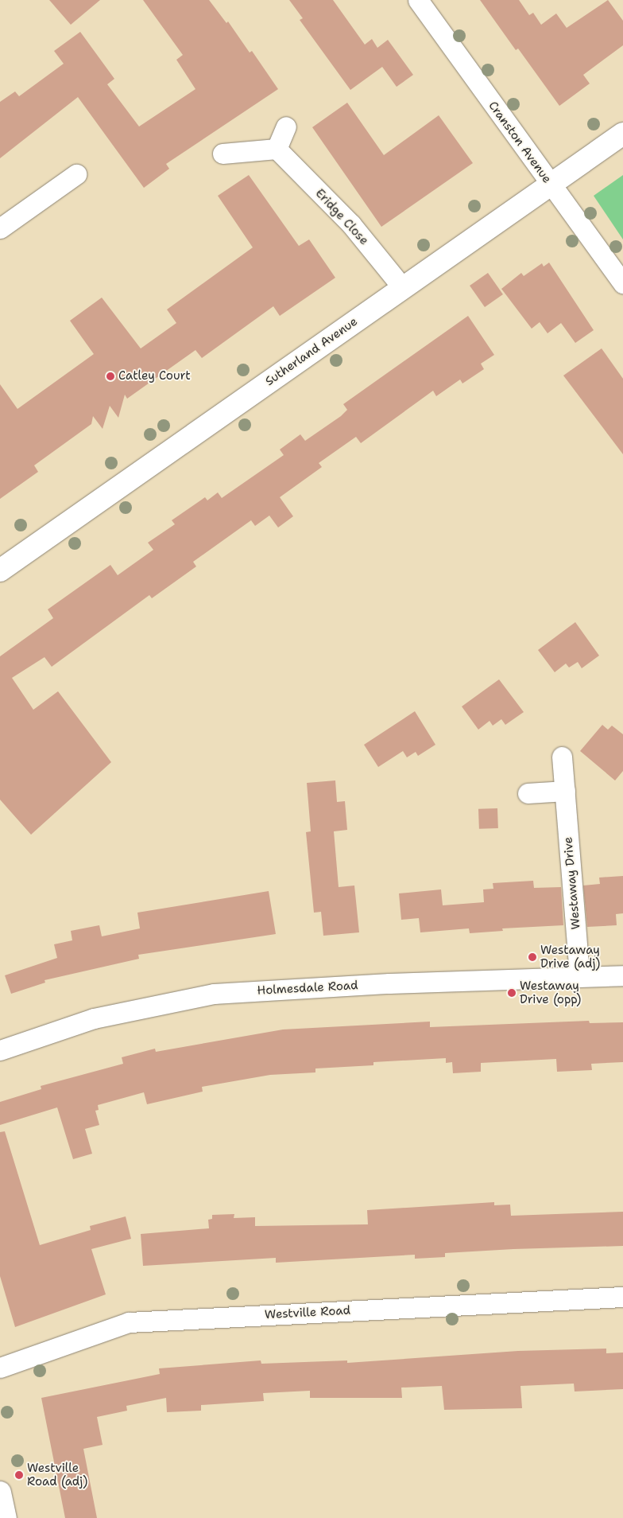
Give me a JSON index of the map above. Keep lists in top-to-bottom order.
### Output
{
  "streets": {
    "main road": ["Sutherland Avenue"],
    "street": [
      "Cranston Avenue",
      "Eridge Close",
      "Westaway Drive",
      "Holmesdale Road",
      "Westville Road"
    ]
  },
  "crossings": [
    ["Cranston Avenue", "Sutherland Avenue"],
    ["Eridge Close", "Sutherland Avenue"],
    ["Westaway Drive", "Holmesdale Road"]
  ],
  "places": [
    "Catley Court",
    "Westaway Drive (adj)",
    "Westaway Drive (opp)",
    "Westville Road (adj)"
  ]
}
